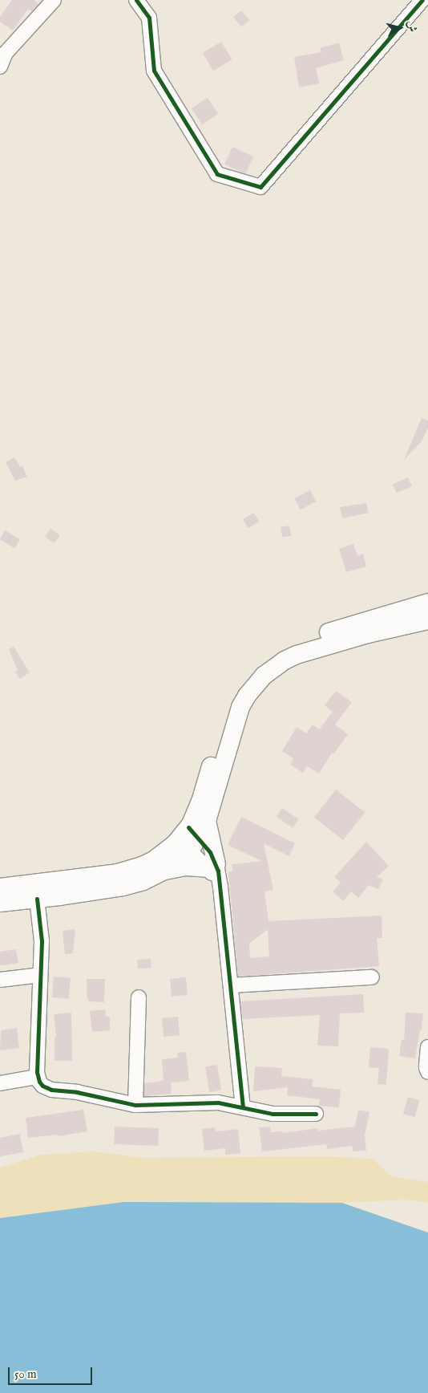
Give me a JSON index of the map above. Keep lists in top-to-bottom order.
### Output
{
  "scale_bar": "50 m",
  "north": "right"
}
